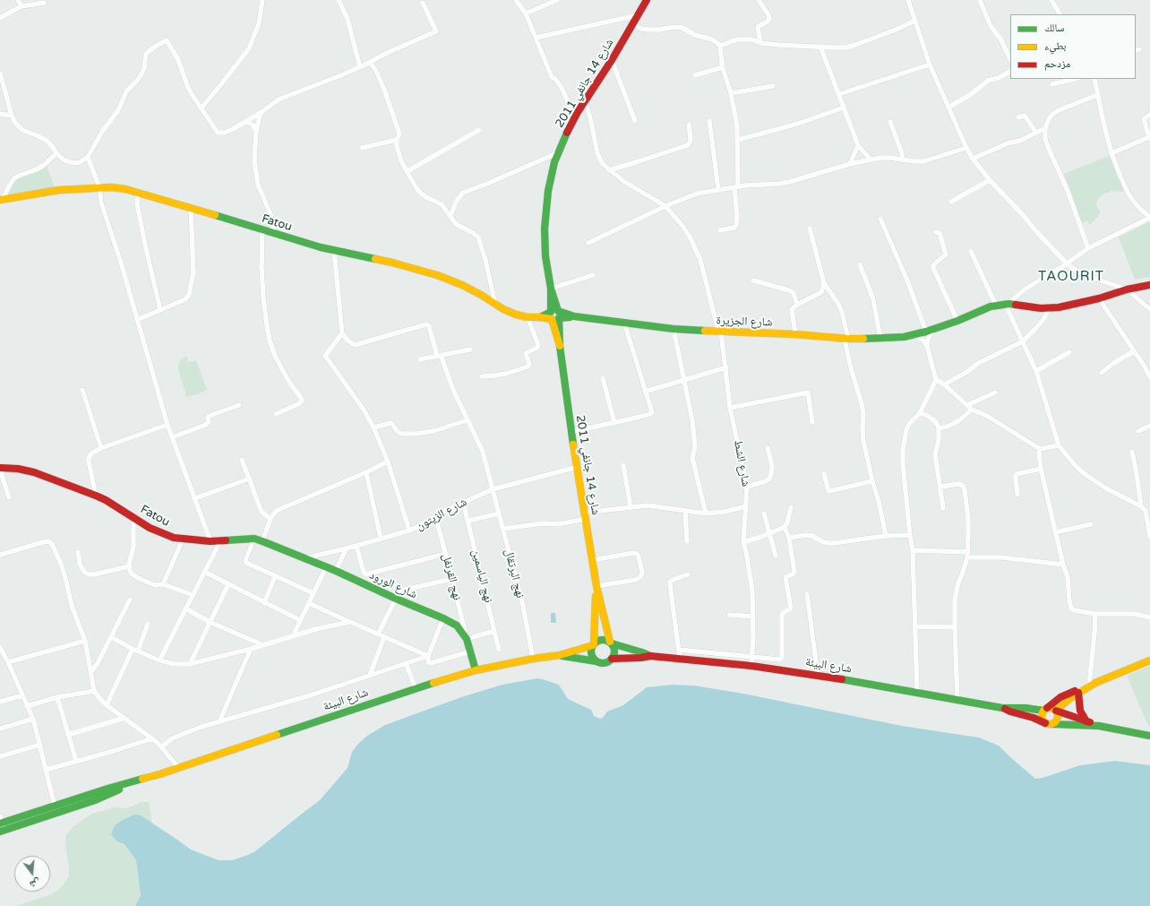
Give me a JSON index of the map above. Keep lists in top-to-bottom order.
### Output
{
  "streets": {
    "main road": [
      "شارع 14 جانفي 2011",
      "Fatou",
      "شارع الجزيرة",
      "شارع الورود",
      "شارع البيئة"
    ],
    "street": [
      "شارع الشط",
      "شارع الزيتون",
      "نهج البرتقال",
      "نهج الياسمين",
      "نهج القرنفل"
    ]
  },
  "crossings": [
    ["شارع 14 جانفي 2011", "Fatou"],
    ["شارع 14 جانفي 2011", "شارع الجزيرة"],
    ["شارع 14 جانفي 2011", "شارع الشط"],
    ["شارع 14 جانفي 2011", "شارع الزيتون"],
    ["شارع 14 جانفي 2011", "شارع البيئة"],
    ["Fatou", "شارع الجزيرة"],
    ["Fatou", "شارع الزيتون"],
    ["Fatou", "شارع الورود"],
    ["شارع الجزيرة", "شارع الشط"],
    ["شارع الشط", "شارع البيئة"],
    ["شارع الزيتون", "نهج البرتقال"],
    ["شارع الزيتون", "نهج الياسمين"],
    ["شارع الزيتون", "نهج القرنفل"],
    ["شارع الزيتون", "شارع الورود"],
    ["نهج البرتقال", "شارع البيئة"],
    ["نهج القرنفل", "شارع الورود"]
  ],
  "districts": ["TAOURIT"],
  "legend": ["سالك", "بطيء", "مزدحم"],
  "north": "bottom"
}
